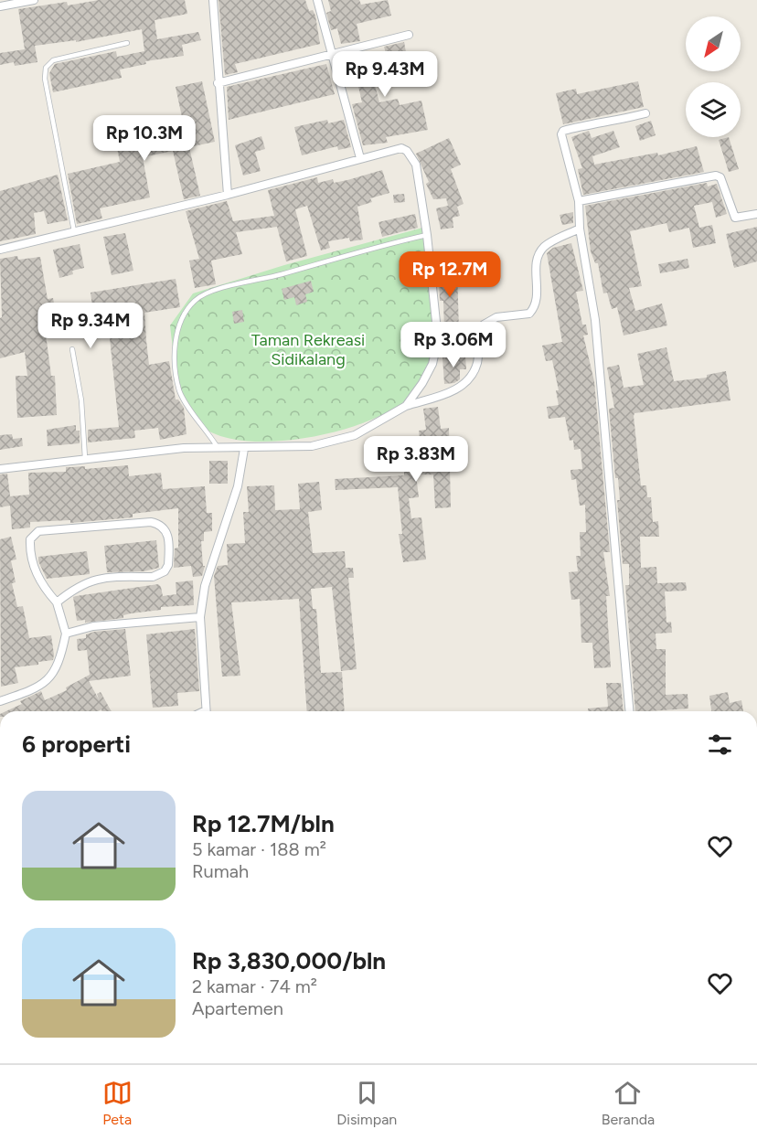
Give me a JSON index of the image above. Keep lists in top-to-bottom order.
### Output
{
  "parks": ["Taman Rekreasi Sidikalang"],
  "north": "bottom left",
  "page": {
    "price": [
      "Rp 9.43M",
      "Rp 10.3M",
      "Rp 12.7M",
      "Rp 9.34M",
      "Rp 3.06M",
      "Rp 3.83M"
    ],
    "heading": "6 properti",
    "list": [
      {
        "name": "Rp 12.7M/bln",
        "note": "5 kamar · 188 m² · Rumah"
      },
      {
        "name": "Rp 3,830,000/bln",
        "note": "2 kamar · 74 m² · Apartemen"
      }
    ],
    "tabs": ["Peta", "Disimpan", "Beranda"]
  }
}
